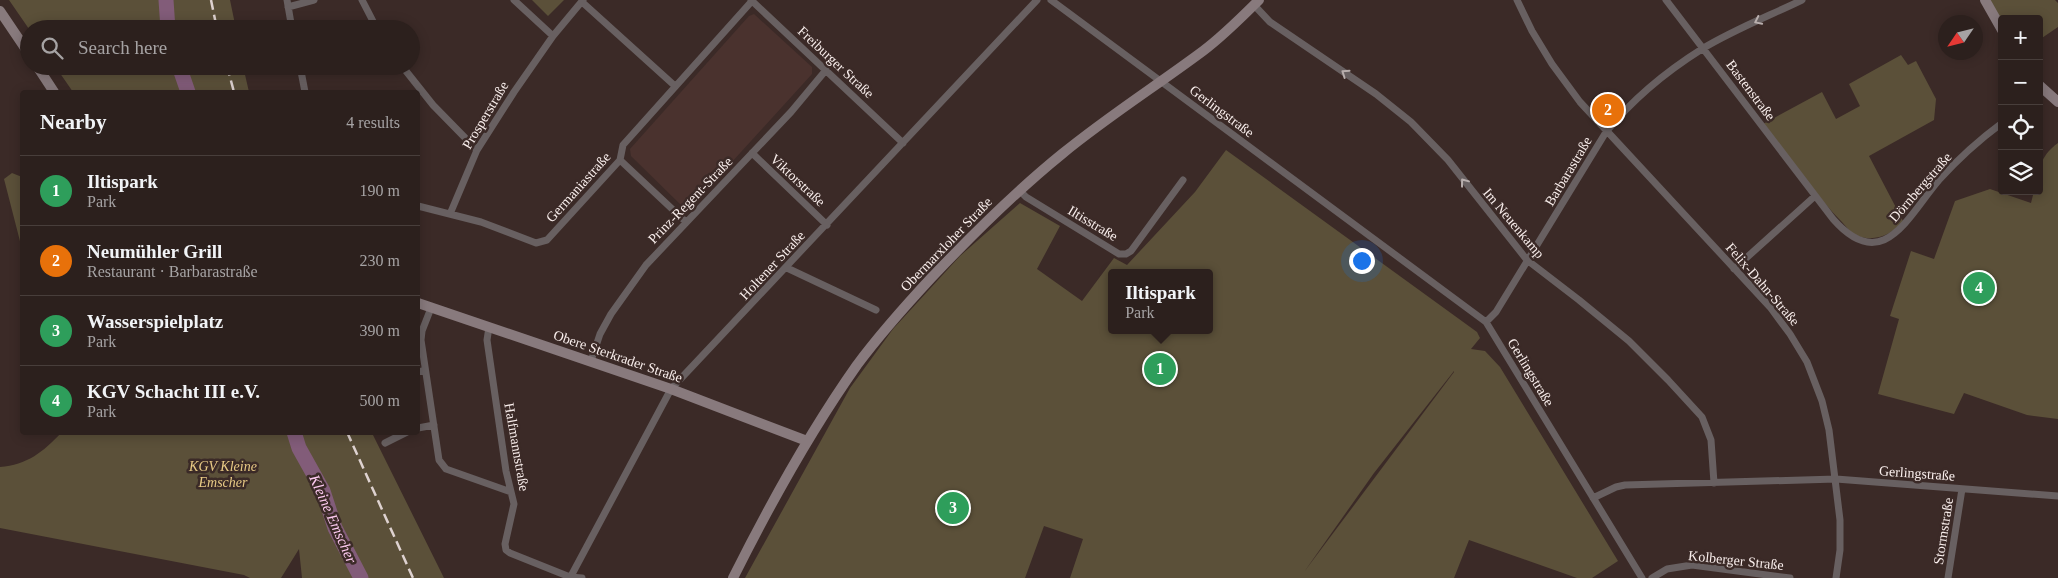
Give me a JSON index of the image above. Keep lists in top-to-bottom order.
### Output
{
  "streets": {
    "street": [
      "Freiburger Straße",
      "Bastenstraße",
      "Gerlingstraße",
      "Prosperstraße",
      "Barbarastraße",
      "Viktorstraße",
      "Germaniastraße",
      "Dörnbergstraße",
      "Prinz-Regent-Straße",
      "Iltisstraße",
      "Im Neuenkamp",
      "Obermarxloher Straße",
      "Holtener Straße",
      "Felix-Dahn-Straße",
      "Obere Sterkrader Straße",
      "Halfmannstraße",
      "Stormstraße",
      "Kolberger Straße"
    ]
  },
  "crossings": [
    ["Freiburger Straße", "Germaniastraße"],
    ["Freiburger Straße", "Prinz-Regent-Straße"],
    ["Freiburger Straße", "Holtener Straße"],
    ["Bastenstraße", "Barbarastraße"],
    ["Bastenstraße", "Dörnbergstraße"],
    ["Gerlingstraße", "Barbarastraße"],
    ["Gerlingstraße", "Im Neuenkamp"],
    ["Gerlingstraße", "Obermarxloher Straße"],
    ["Gerlingstraße", "Felix-Dahn-Straße"],
    ["Gerlingstraße", "Stormstraße"],
    ["Prosperstraße", "Germaniastraße"],
    ["Barbarastraße", "Im Neuenkamp"],
    ["Barbarastraße", "Felix-Dahn-Straße"],
    ["Viktorstraße", "Prinz-Regent-Straße"],
    ["Viktorstraße", "Holtener Straße"],
    ["Prinz-Regent-Straße", "Obere Sterkrader Straße"],
    ["Iltisstraße", "Obermarxloher Straße"],
    ["Im Neuenkamp", "Obermarxloher Straße"],
    ["Obermarxloher Straße", "Obere Sterkrader Straße"],
    ["Holtener Straße", "Obere Sterkrader Straße"],
    ["Holtener Straße", "Halfmannstraße"],
    ["Obere Sterkrader Straße", "Halfmannstraße"]
  ],
  "one_way": ["Im Neuenkamp"],
  "water": ["Kleine Emscher"],
  "parks": ["KGV Kleine Emscher"],
  "north": "bottom left",
  "page": {
    "map_buttons": ["+", "−"],
    "search": "Search here",
    "heading": ["Nearby", "4 results"],
    "pins": [
      "2",
      "4",
      "1",
      "3"
    ],
    "list": [
      {
        "mark": "1",
        "name": "Iltispark",
        "note": "Park",
        "value": "190 m"
      },
      {
        "mark": "2",
        "name": "Neumühler Grill",
        "note": "Restaurant · Barbarastraße",
        "value": "230 m"
      },
      {
        "mark": "3",
        "name": "Wasserspielplatz",
        "note": "Park",
        "value": "390 m"
      },
      {
        "mark": "4",
        "name": "KGV Schacht III e.V.",
        "note": "Park",
        "value": "500 m"
      }
    ],
    "popup": ["Iltispark", "Park"]
  }
}
